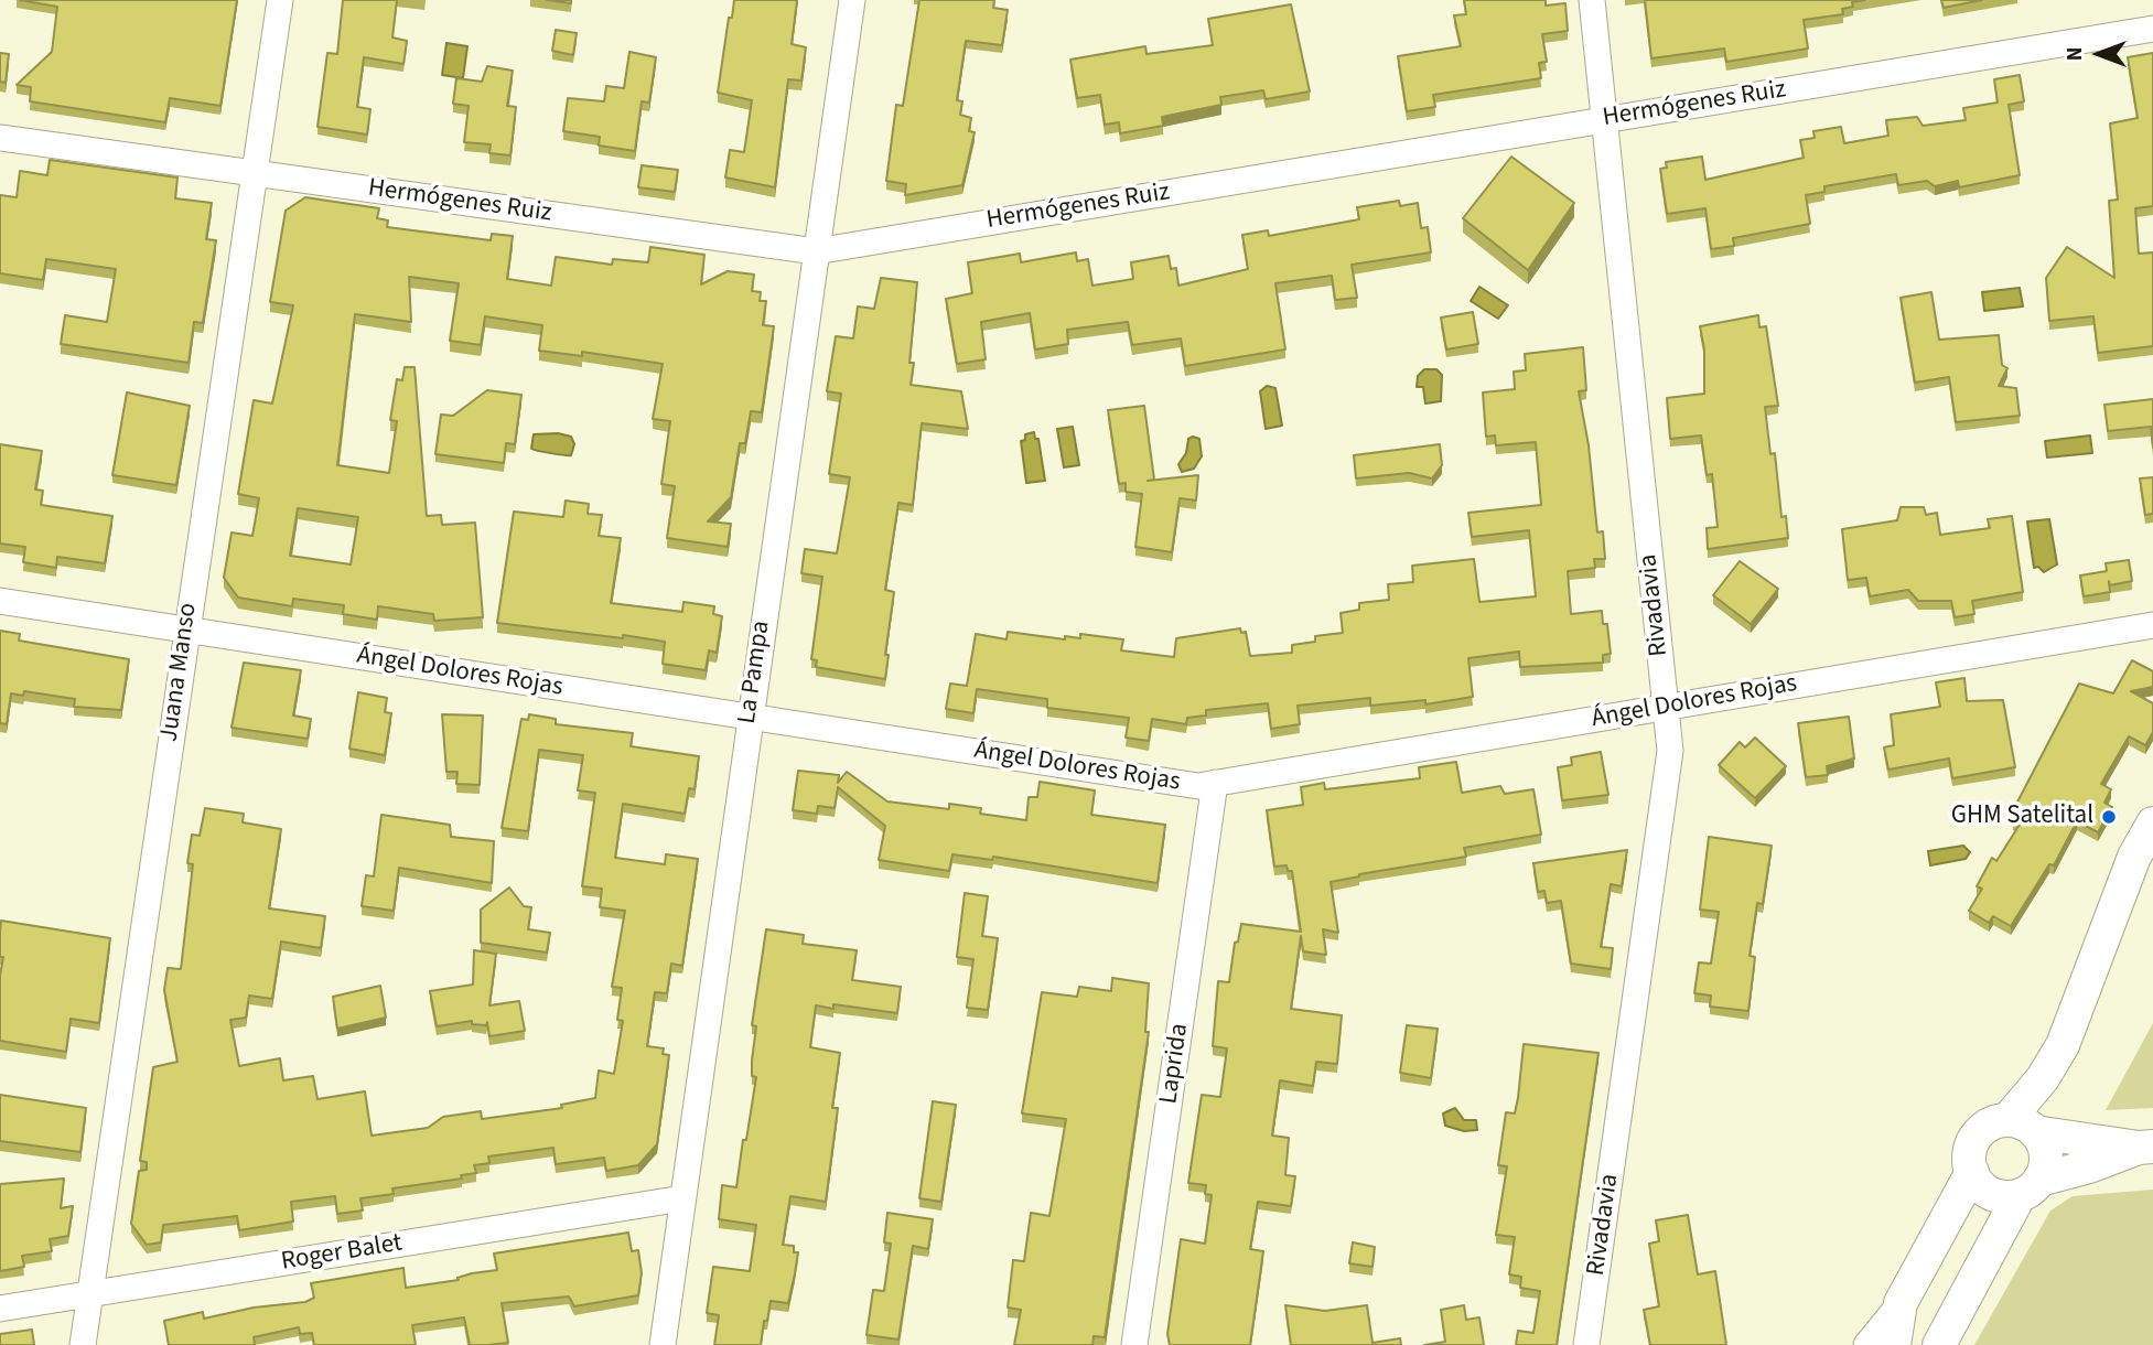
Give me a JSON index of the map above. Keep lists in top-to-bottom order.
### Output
{
  "streets": {
    "street": [
      "Hermógenes Ruiz",
      "Rivadavia",
      "Juana Manso",
      "Ángel Dolores Rojas",
      "La Pampa",
      "Laprida",
      "Roger Balet"
    ]
  },
  "crossings": [
    ["Hermógenes Ruiz", "Rivadavia"],
    ["Hermógenes Ruiz", "Juana Manso"],
    ["Hermógenes Ruiz", "La Pampa"],
    ["Rivadavia", "Ángel Dolores Rojas"],
    ["Juana Manso", "Ángel Dolores Rojas"],
    ["Juana Manso", "Roger Balet"],
    ["Ángel Dolores Rojas", "La Pampa"],
    ["Ángel Dolores Rojas", "Laprida"],
    ["La Pampa", "Roger Balet"]
  ],
  "places": ["GHM Satelital"],
  "north": "left"
}
